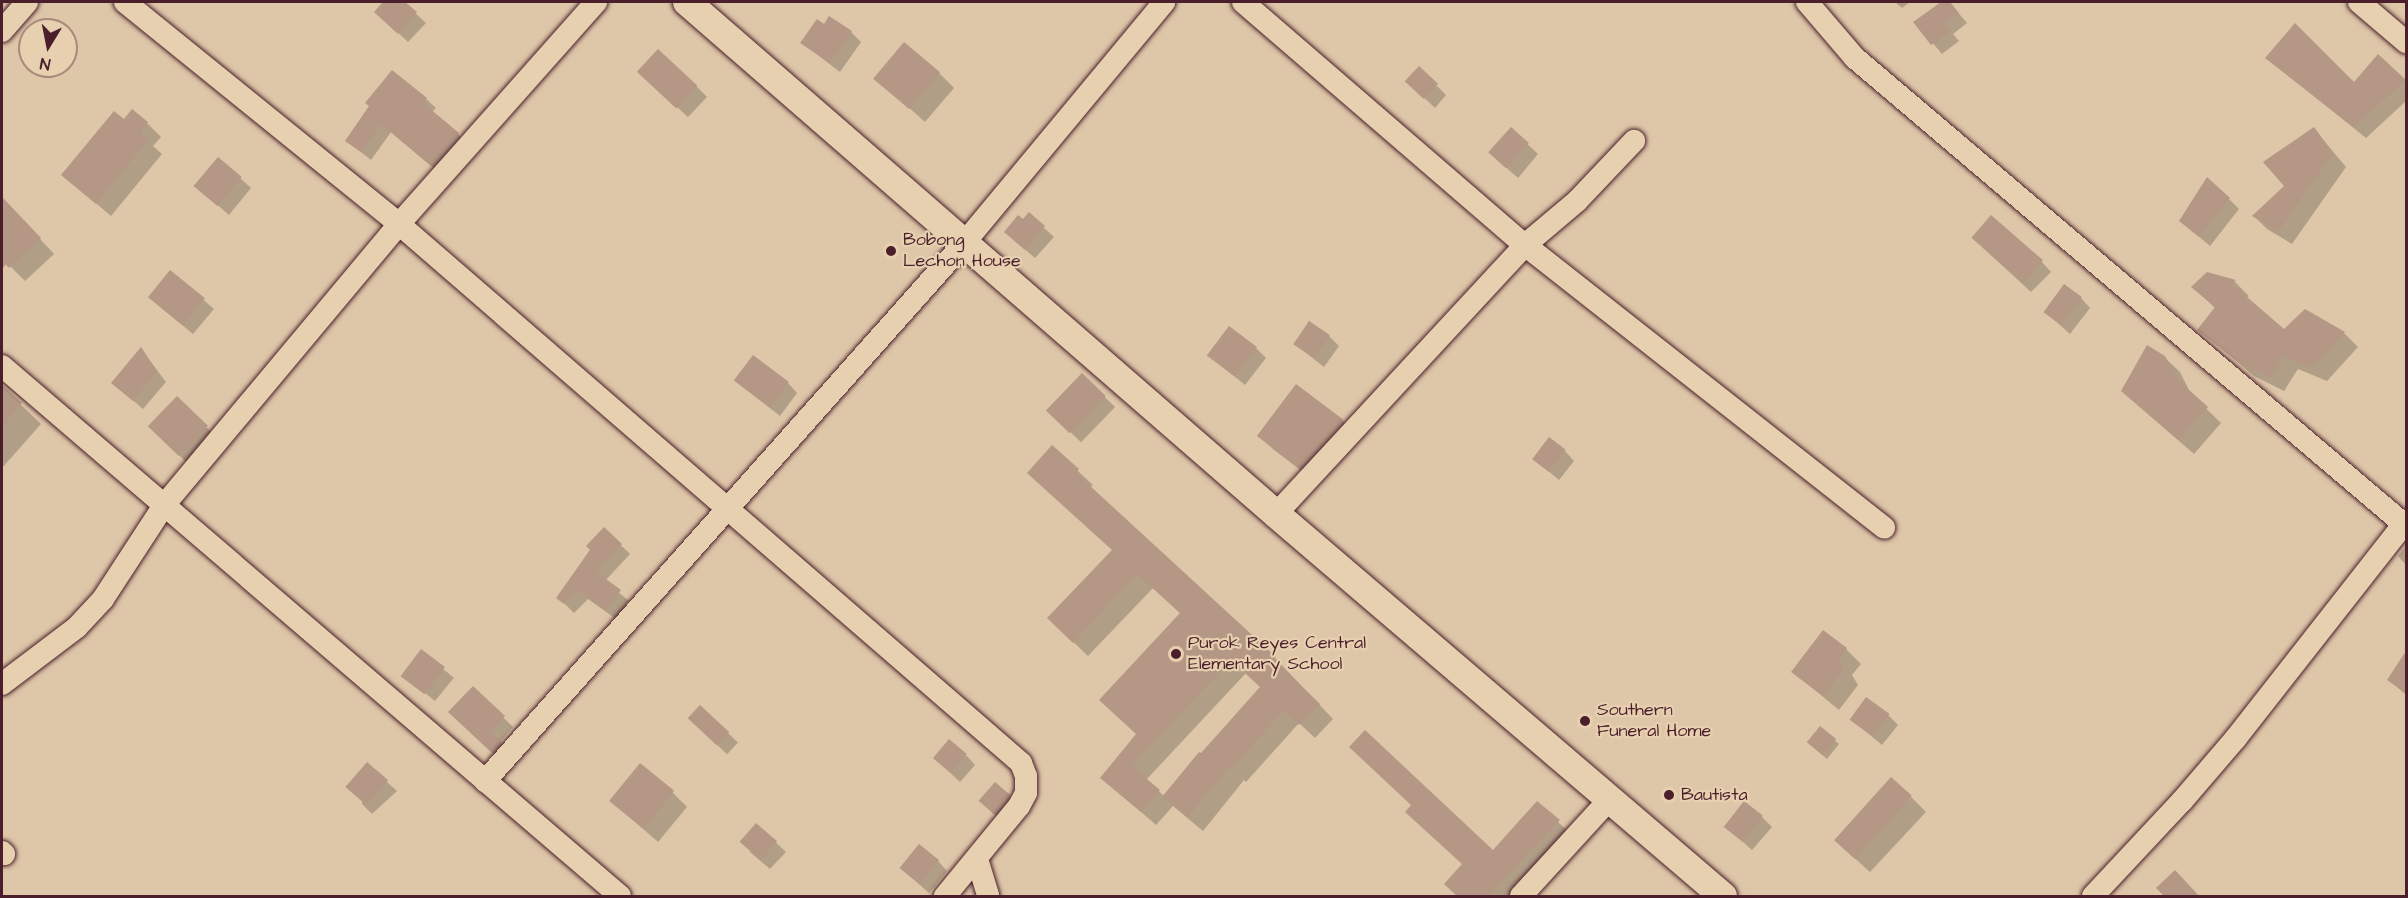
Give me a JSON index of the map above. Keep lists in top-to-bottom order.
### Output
{
  "places": [
    "Bobong Lechon House",
    "Purok Reyes Central Elementary School",
    "Southern Funeral Home",
    "Bautista"
  ],
  "north": "bottom"
}
